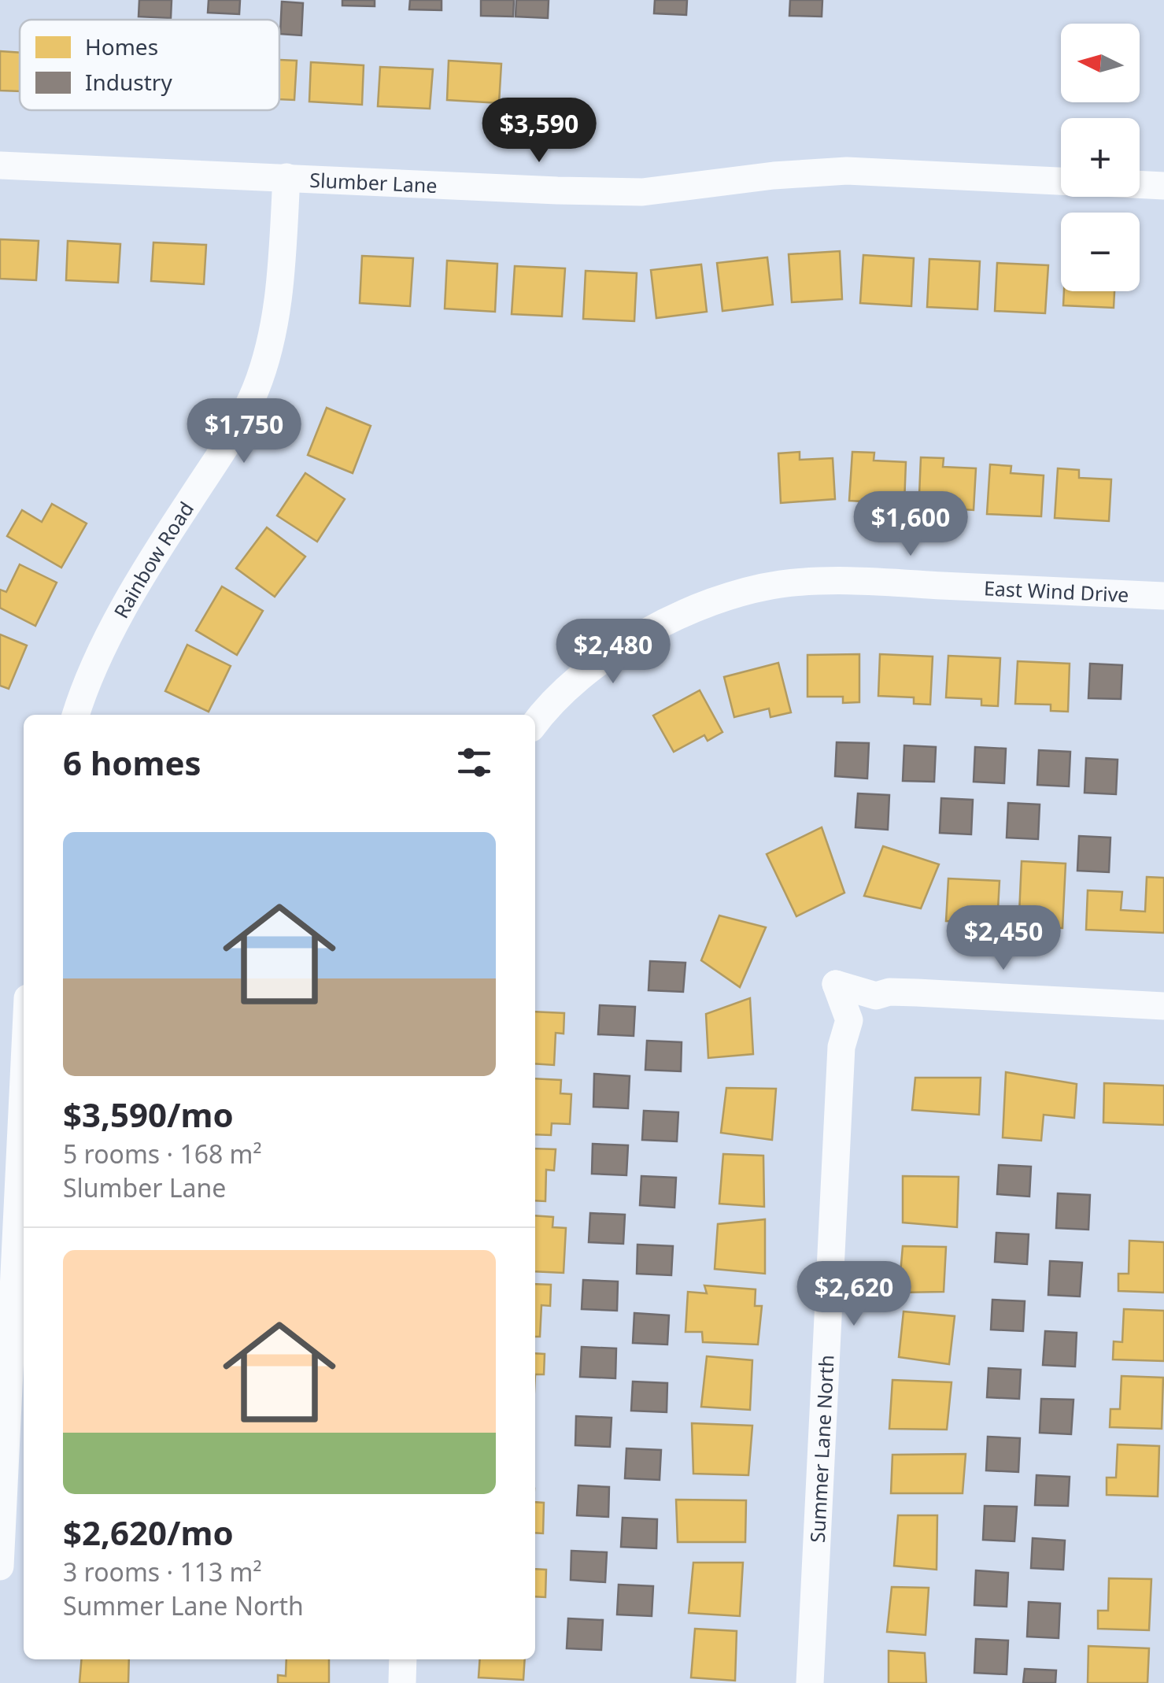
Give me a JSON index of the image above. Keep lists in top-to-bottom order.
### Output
{
  "streets": {
    "street": [
      "Slumber Lane",
      "Rainbow Road",
      "East Wind Drive",
      "Summer Lane North"
    ]
  },
  "crossings": [
    ["Slumber Lane", "Rainbow Road"]
  ],
  "legend": ["Homes", "Industry"],
  "north": "left",
  "page": {
    "map_buttons": ["+", "−"],
    "price": [
      "$3,590",
      "$1,750",
      "$1,600",
      "$2,480",
      "$2,450",
      "$2,620"
    ],
    "heading": "6 homes",
    "list": [
      {
        "name": "$3,590/mo",
        "note": "5 rooms · 168 m² · Slumber Lane"
      },
      {
        "name": "$2,620/mo",
        "note": "3 rooms · 113 m² · Summer Lane North"
      }
    ]
  }
}
